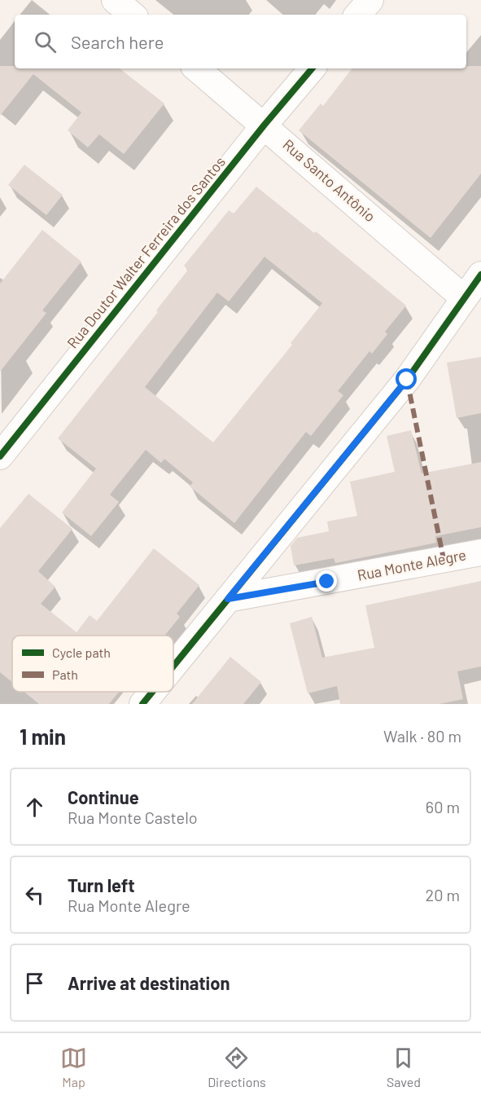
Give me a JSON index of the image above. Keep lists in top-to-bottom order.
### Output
{
  "streets": {
    "street": ["Rua Santo Antônio", "Rua Doutor Walter Ferreira dos Santos", "Rua Monte Alegre"]
  },
  "crossings": [
    ["Rua Santo Antônio", "Rua Doutor Walter Ferreira dos Santos"]
  ],
  "legend": ["Cycle path", "Path"],
  "page": {
    "search": "Search here",
    "heading": ["1 min", "Walk · 80 m"],
    "list": [
      ["Continue", "Rua Monte Castelo", "60 m"],
      ["Turn left", "Rua Monte Alegre", "20 m"],
      "Arrive at destination"
    ],
    "nav": ["Map", "Directions", "Saved"]
  }
}
